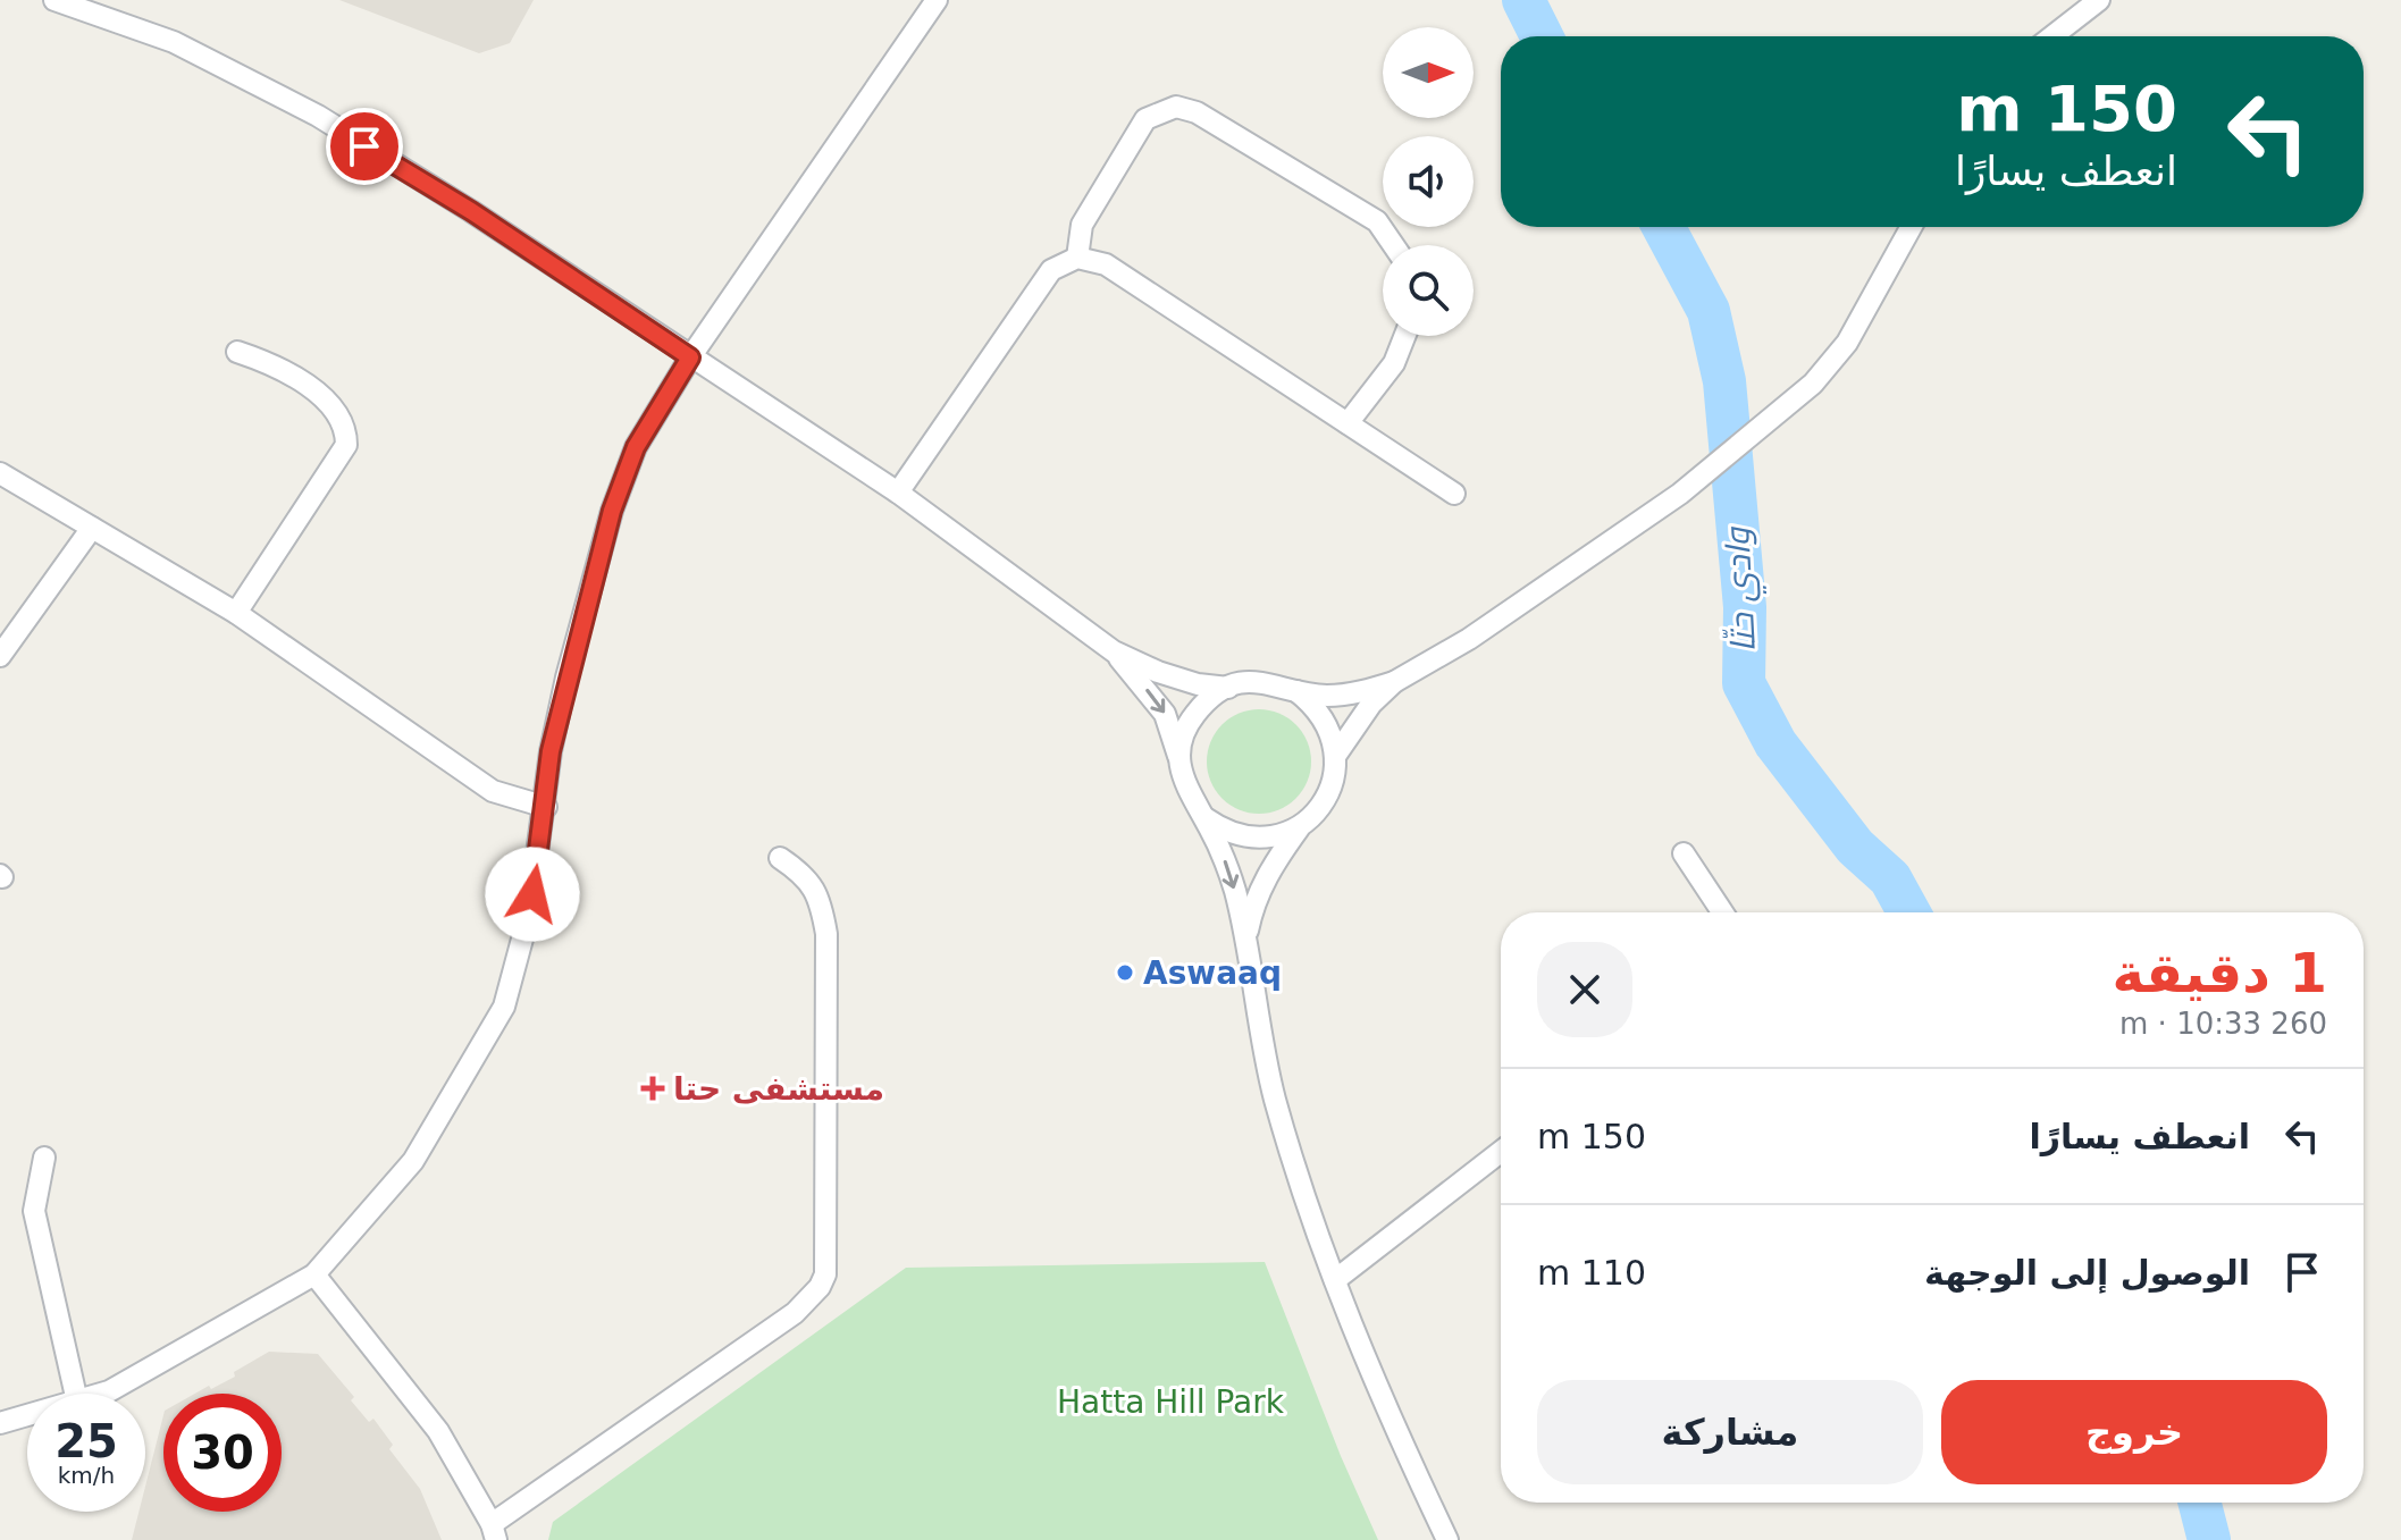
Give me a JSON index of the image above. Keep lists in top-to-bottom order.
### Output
{
  "water": ["وادي حتّا"],
  "parks": ["Hatta Hill Park"],
  "places": {
    "other": ["Aswaaq"],
    "health": ["مستشفى حتا"]
  },
  "north": "right",
  "page": {
    "turn": ["150 m", "انعطف يسارًا"],
    "heading": ["1 دقيقة", "260 m · 10:33"],
    "list": [
      {
        "name": "انعطف يسارًا",
        "value": "150 m"
      },
      {
        "name": "الوصول إلى الوجهة",
        "value": "110 m"
      }
    ],
    "buttons": ["خروج", "مشاركة"],
    "speed": "25 km/h",
    "limit": "30"
  }
}
